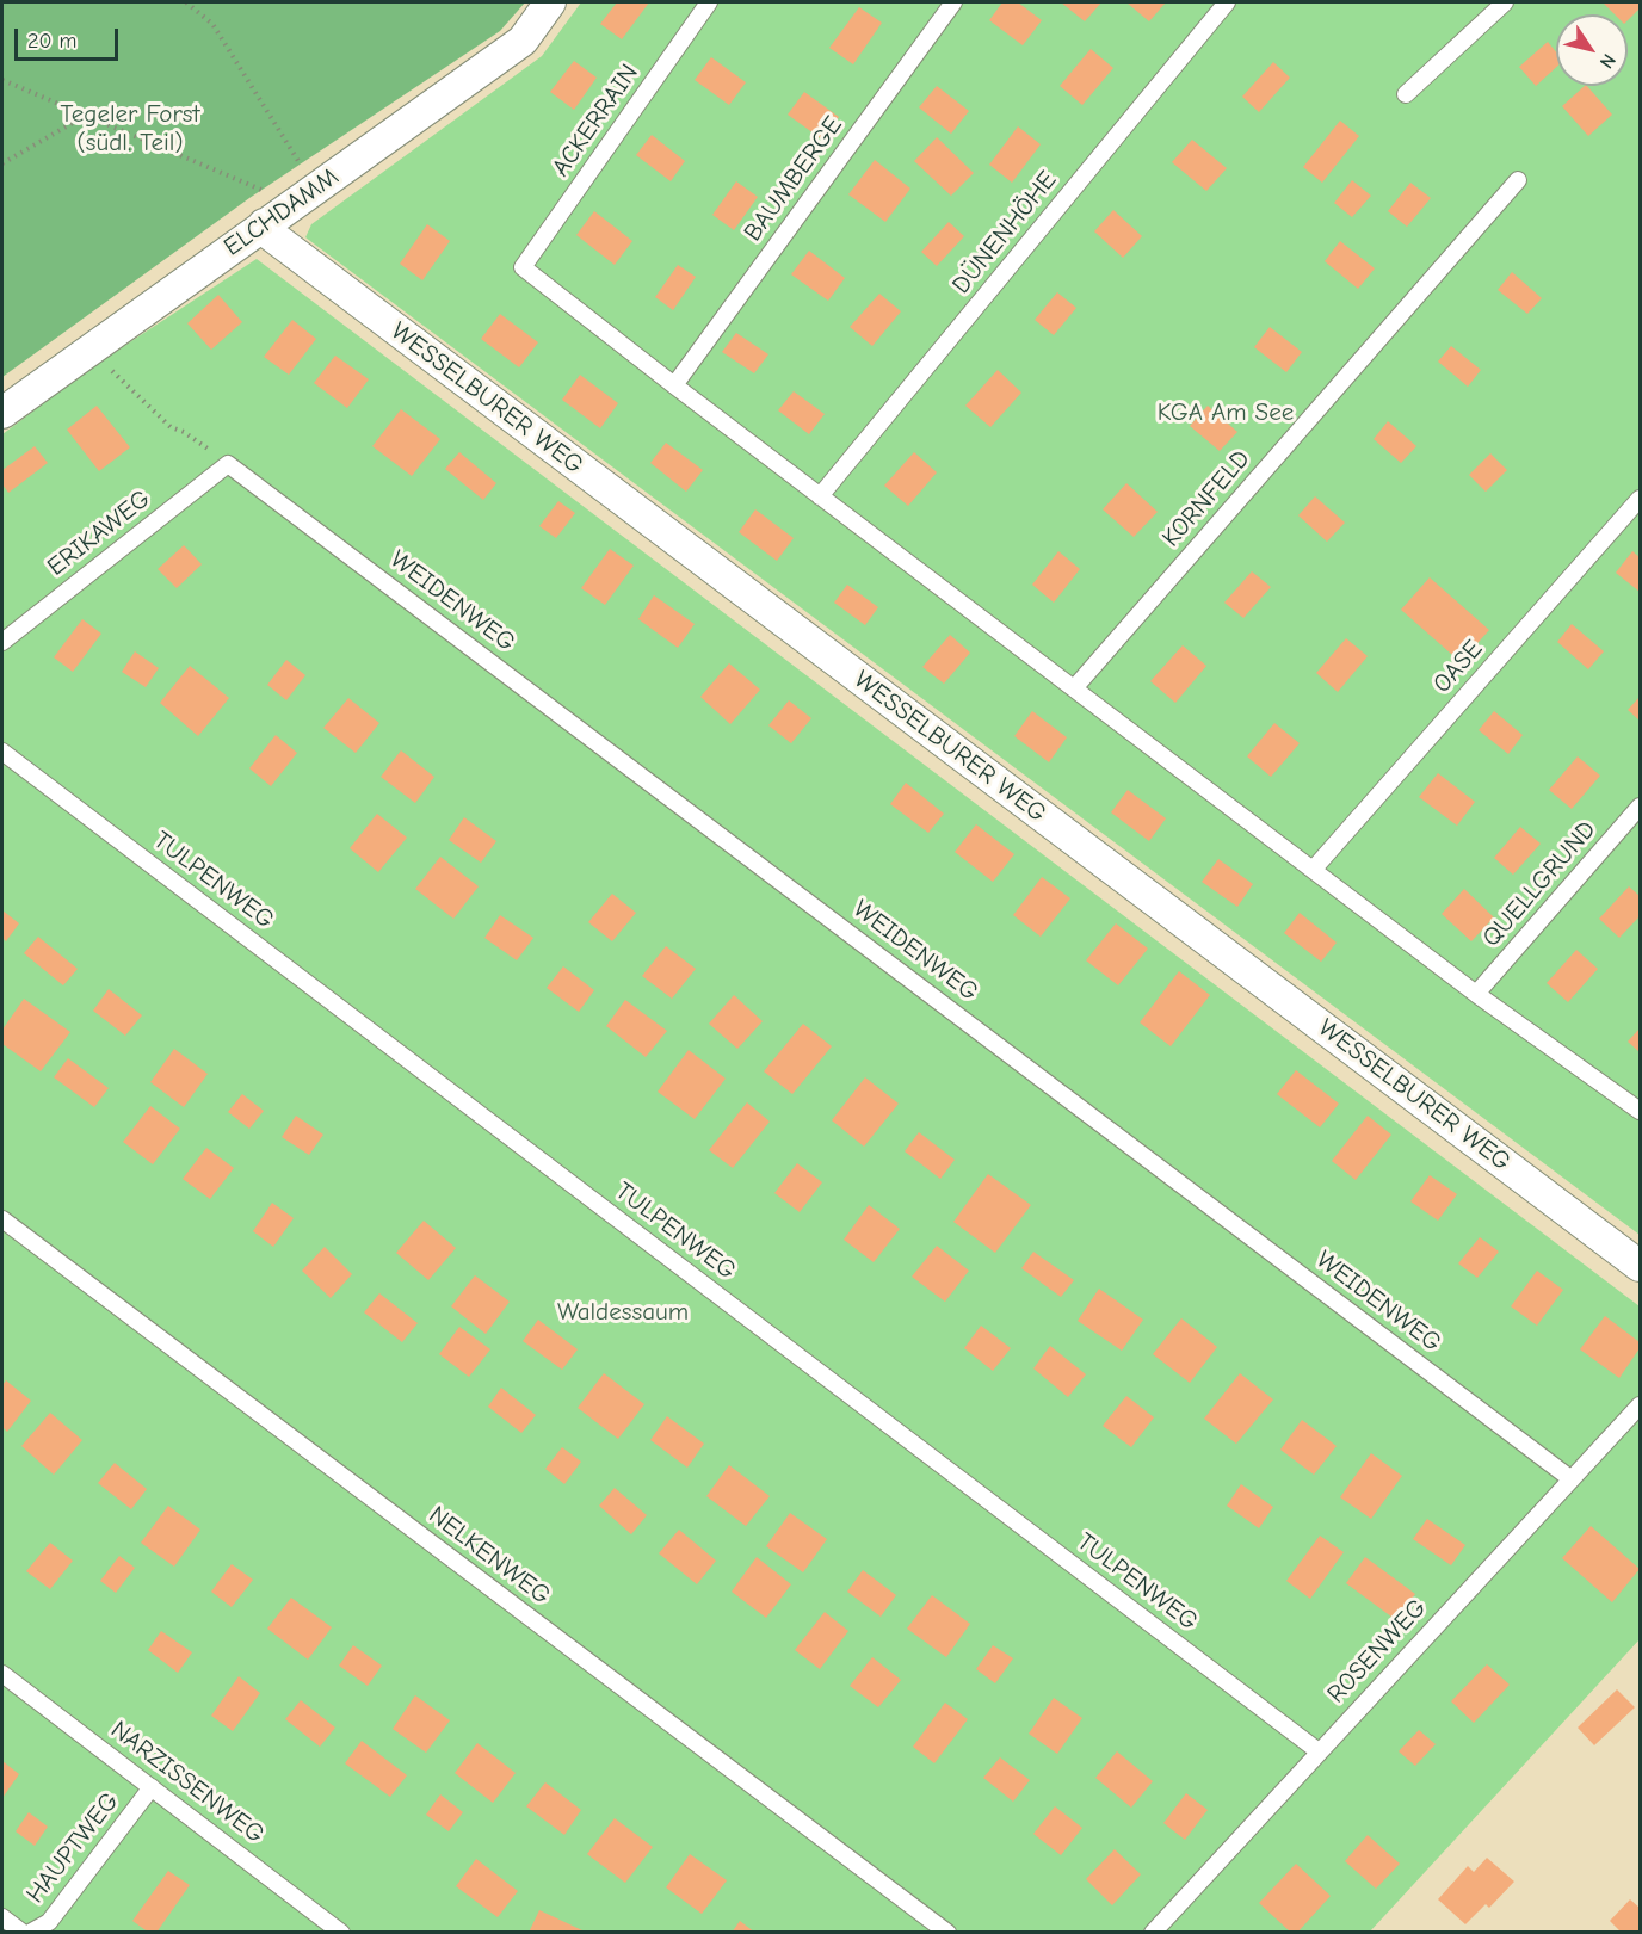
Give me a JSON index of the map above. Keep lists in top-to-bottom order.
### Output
{
  "streets": {
    "street": ["ELCHDAMM", "WESSELBURER WEG"],
    "lane": [
      "ACKERRAIN",
      "BAUMBERGE",
      "DÜNENHÖHE",
      "KORNFELD",
      "ERIKAWEG",
      "WEIDENWEG",
      "OASE",
      "TULPENWEG",
      "QUELLGRUND",
      "NELKENWEG",
      "ROSENWEG",
      "NARZISSENWEG",
      "HAUPTWEG"
    ]
  },
  "crossings": [
    ["ACKERRAIN", "BAUMBERGE"],
    ["ELCHDAMM", "WESSELBURER WEG"],
    ["ERIKAWEG", "WEIDENWEG"],
    ["WEIDENWEG", "ROSENWEG"],
    ["TULPENWEG", "ROSENWEG"],
    ["NARZISSENWEG", "HAUPTWEG"]
  ],
  "parks": ["Tegeler Forst (südl. Teil)", "KGA Am See", "Waldessaum"],
  "scale_bar": "20 m",
  "north": "bottom right"
}
